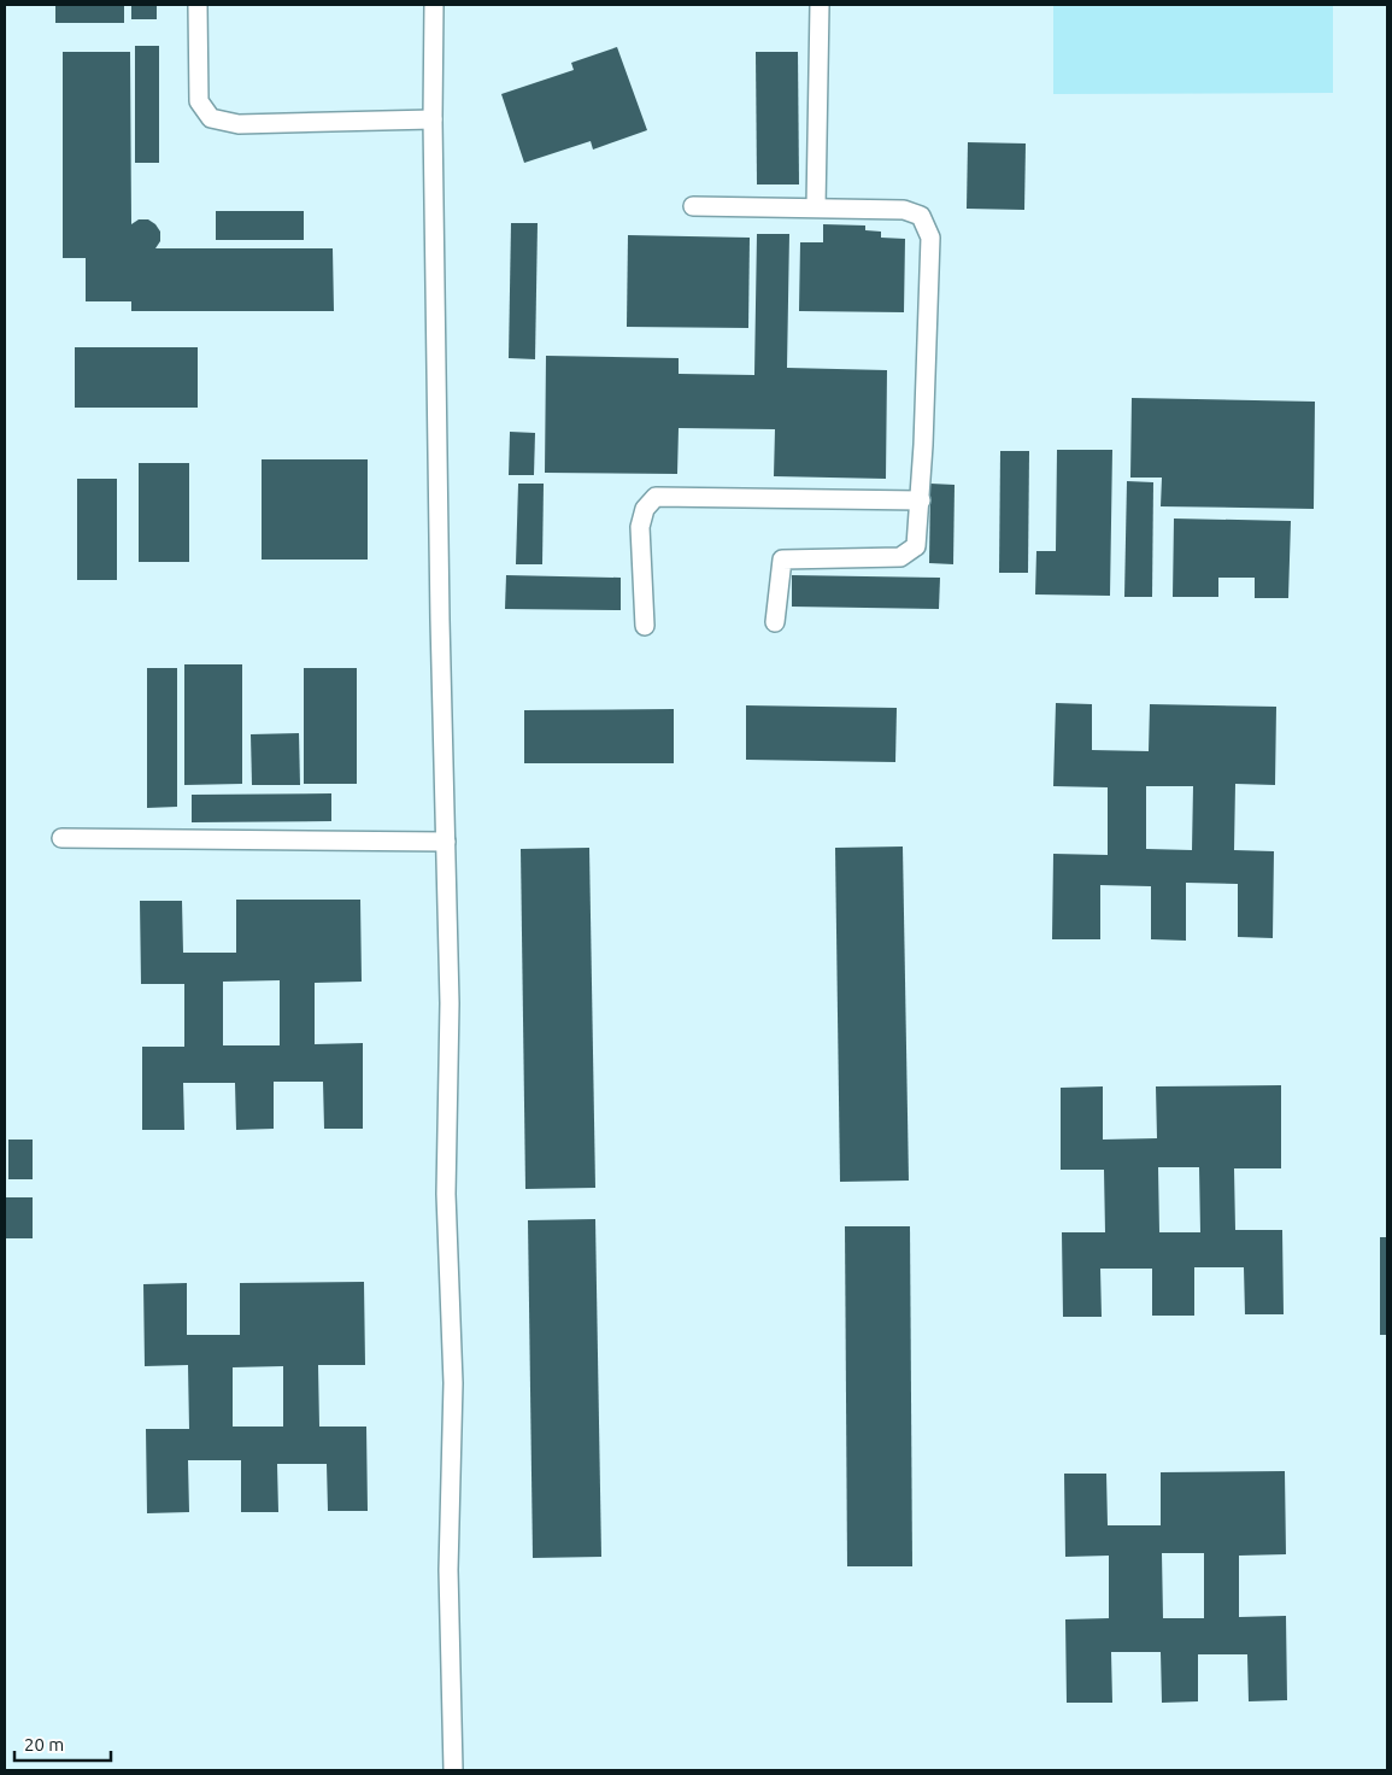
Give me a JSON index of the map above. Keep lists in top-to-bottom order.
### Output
{
  "scale_bar": "20 m"
}
